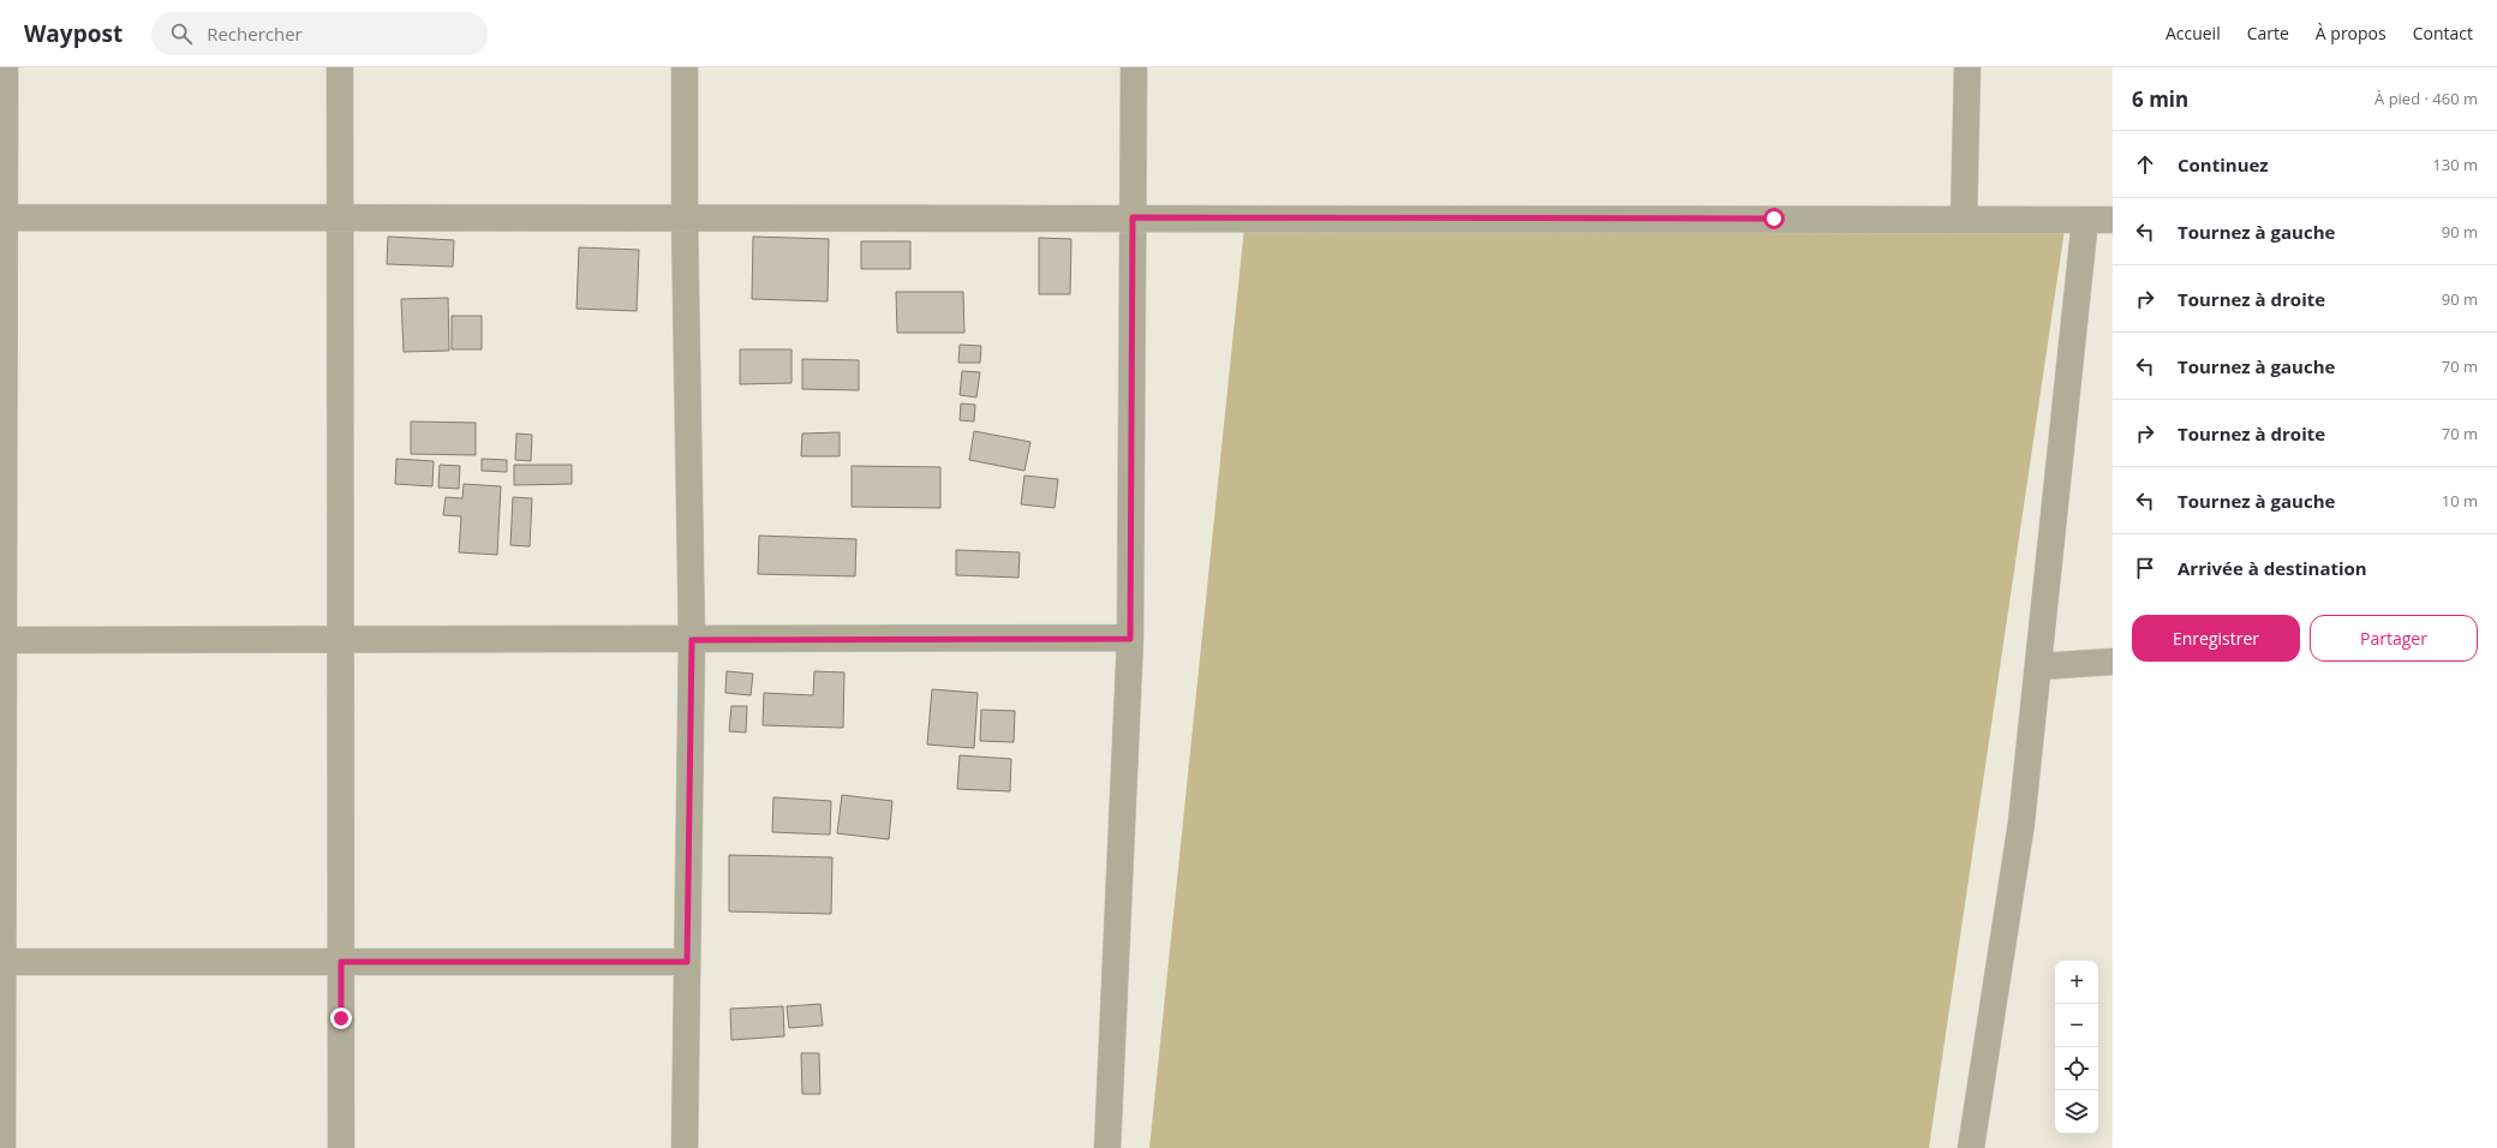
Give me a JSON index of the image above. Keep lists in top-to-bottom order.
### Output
{
  "page": {
    "header": "Waypost",
    "search": "Rechercher",
    "nav": [
      "Accueil",
      "Carte",
      "À propos",
      "Contact"
    ],
    "heading": ["6 min", "À pied · 460 m"],
    "list": [
      ["Continuez", "130 m"],
      ["Tournez à gauche", "90 m"],
      ["Tournez à droite", "90 m"],
      ["Tournez à gauche", "70 m"],
      ["Tournez à droite", "70 m"],
      ["Tournez à gauche", "10 m"],
      "Arrivée à destination"
    ],
    "buttons": ["Enregistrer", "Partager"],
    "map_buttons": ["+", "−"]
  }
}
